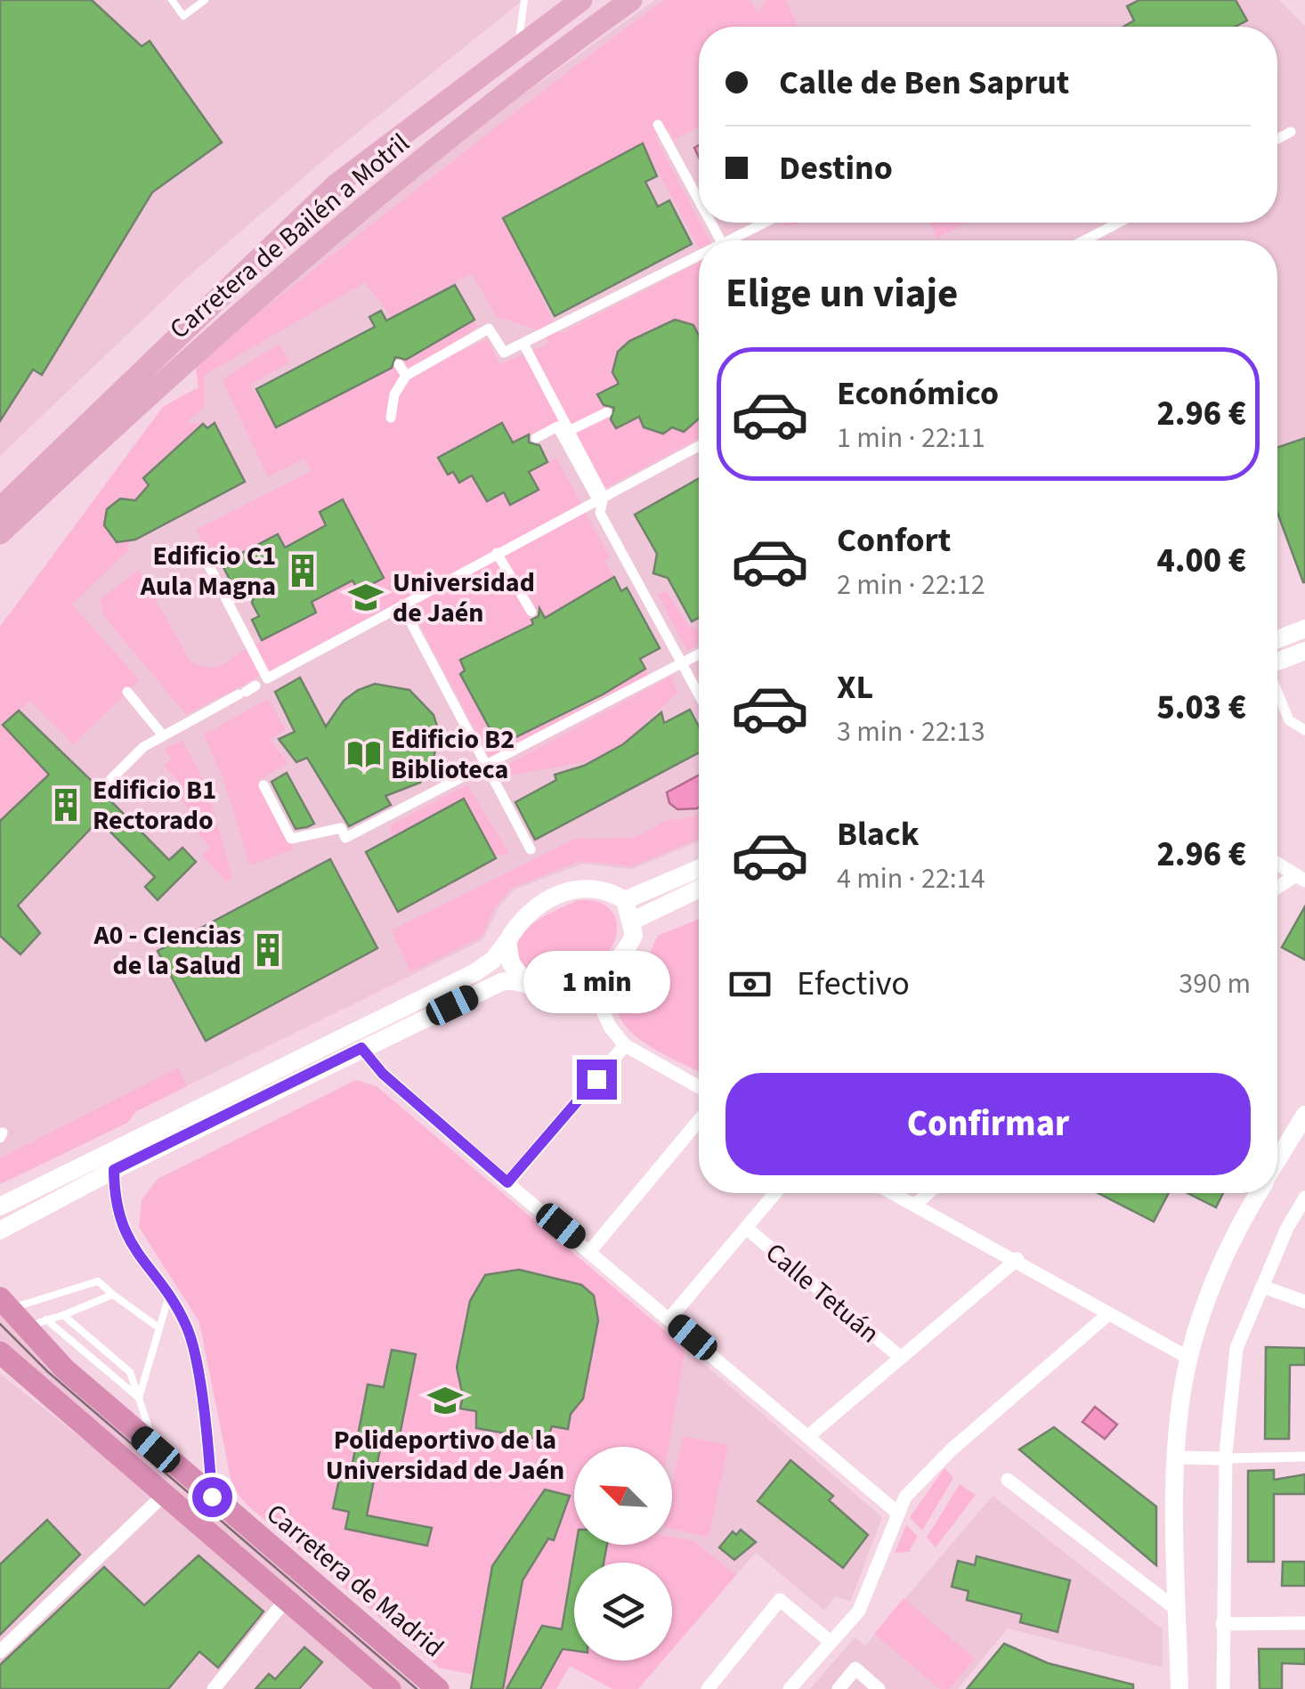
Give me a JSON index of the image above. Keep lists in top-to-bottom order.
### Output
{
  "streets": {
    "highway": ["Carretera de Madrid"],
    "main road": ["Carretera de Bailén a Motril"],
    "street": ["Calle Tetuán"]
  },
  "places": {
    "building": ["Edificio C1 Aula Magna", "Edificio B1 Rectorado", "A0 - CIencias de la Salud"],
    "school or university": ["Universidad de Jaén", "Polideportivo de la Universidad de Jaén"],
    "library": ["Edificio B2 Biblioteca"]
  },
  "north": "top left",
  "page": {
    "banner": ["Calle de Ben Saprut", "Destino"],
    "heading": "Elige un viaje",
    "list": [
      {
        "name": "Económico",
        "note": "1 min · 22:11",
        "value": "2.96 €"
      },
      {
        "name": "Confort",
        "note": "2 min · 22:12",
        "value": "4.00 €"
      },
      {
        "name": "XL",
        "note": "3 min · 22:13",
        "value": "5.03 €"
      },
      {
        "name": "Black",
        "note": "4 min · 22:14",
        "value": "2.96 €"
      }
    ],
    "pay": ["Efectivo", "390 m"],
    "bubble": "1 min",
    "buttons": "Confirmar"
  }
}
